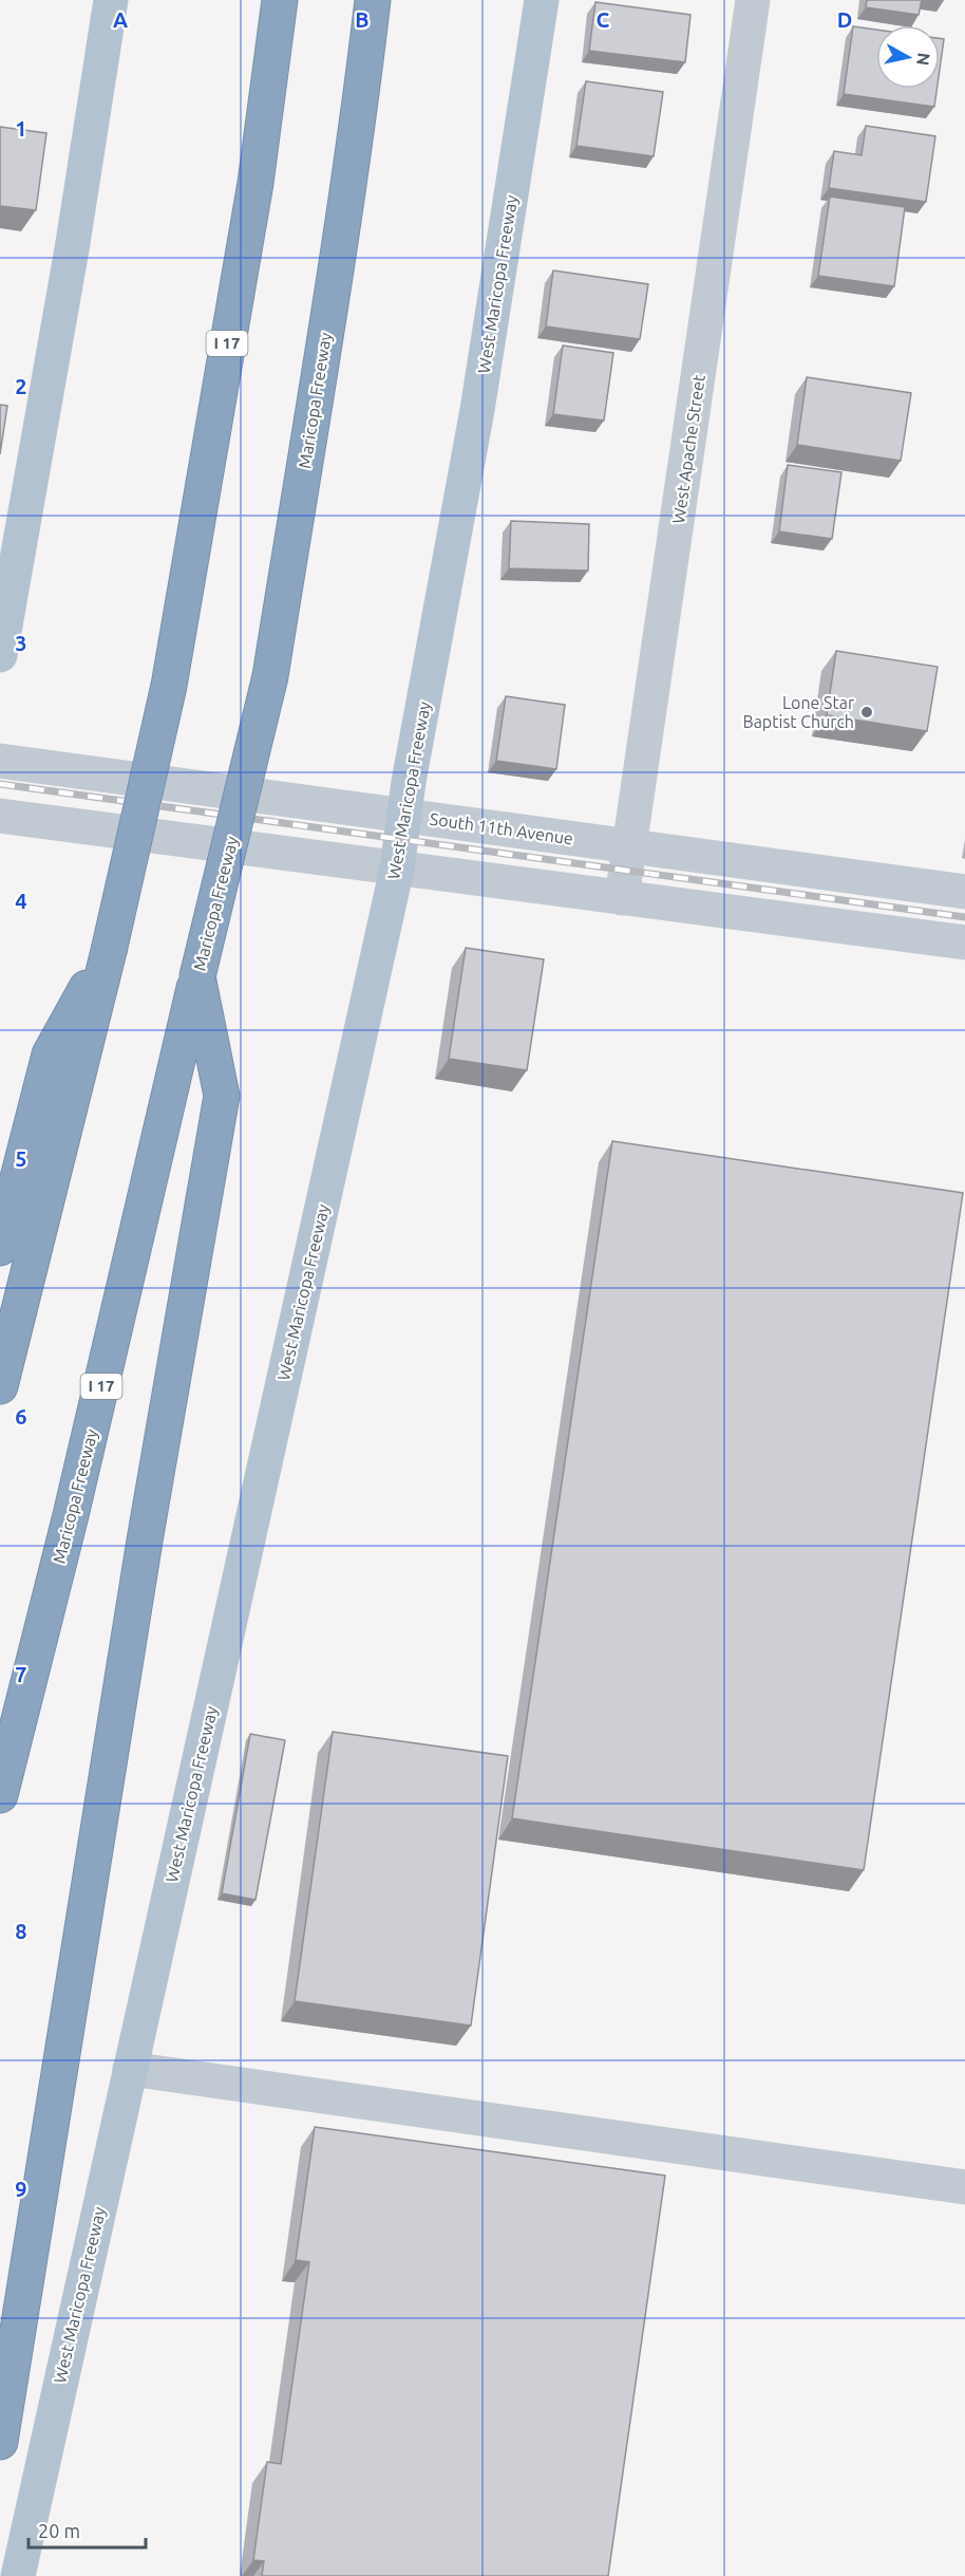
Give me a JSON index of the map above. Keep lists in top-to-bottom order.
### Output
{
  "streets": {
    "highway": ["I 17", "Maricopa Freeway"],
    "main road": ["West Maricopa Freeway"],
    "street": ["West Apache Street", "South 11th Avenue"]
  },
  "crossings": [
    ["West Maricopa Freeway", "South 11th Avenue"],
    ["West Apache Street", "South 11th Avenue"]
  ],
  "places": ["Lone Star Baptist Church"],
  "scale_bar": "20 m",
  "north": "right",
  "grid": {
    "columns": [
      "A",
      "B",
      "C",
      "D"
    ],
    "rows": [
      "1",
      "2",
      "3",
      "4",
      "5",
      "6",
      "7",
      "8",
      "9"
    ]
  }
}
